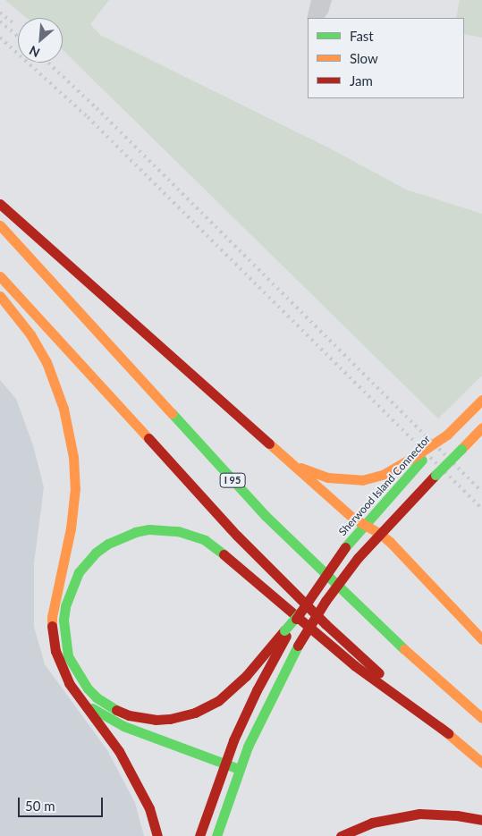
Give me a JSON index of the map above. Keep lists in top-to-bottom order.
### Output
{
  "streets": {
    "main road": ["I 95", "Sherwood Island Connector"]
  },
  "legend": ["Fast", "Slow", "Jam"],
  "scale_bar": "50 m",
  "north": "bottom left"
}
